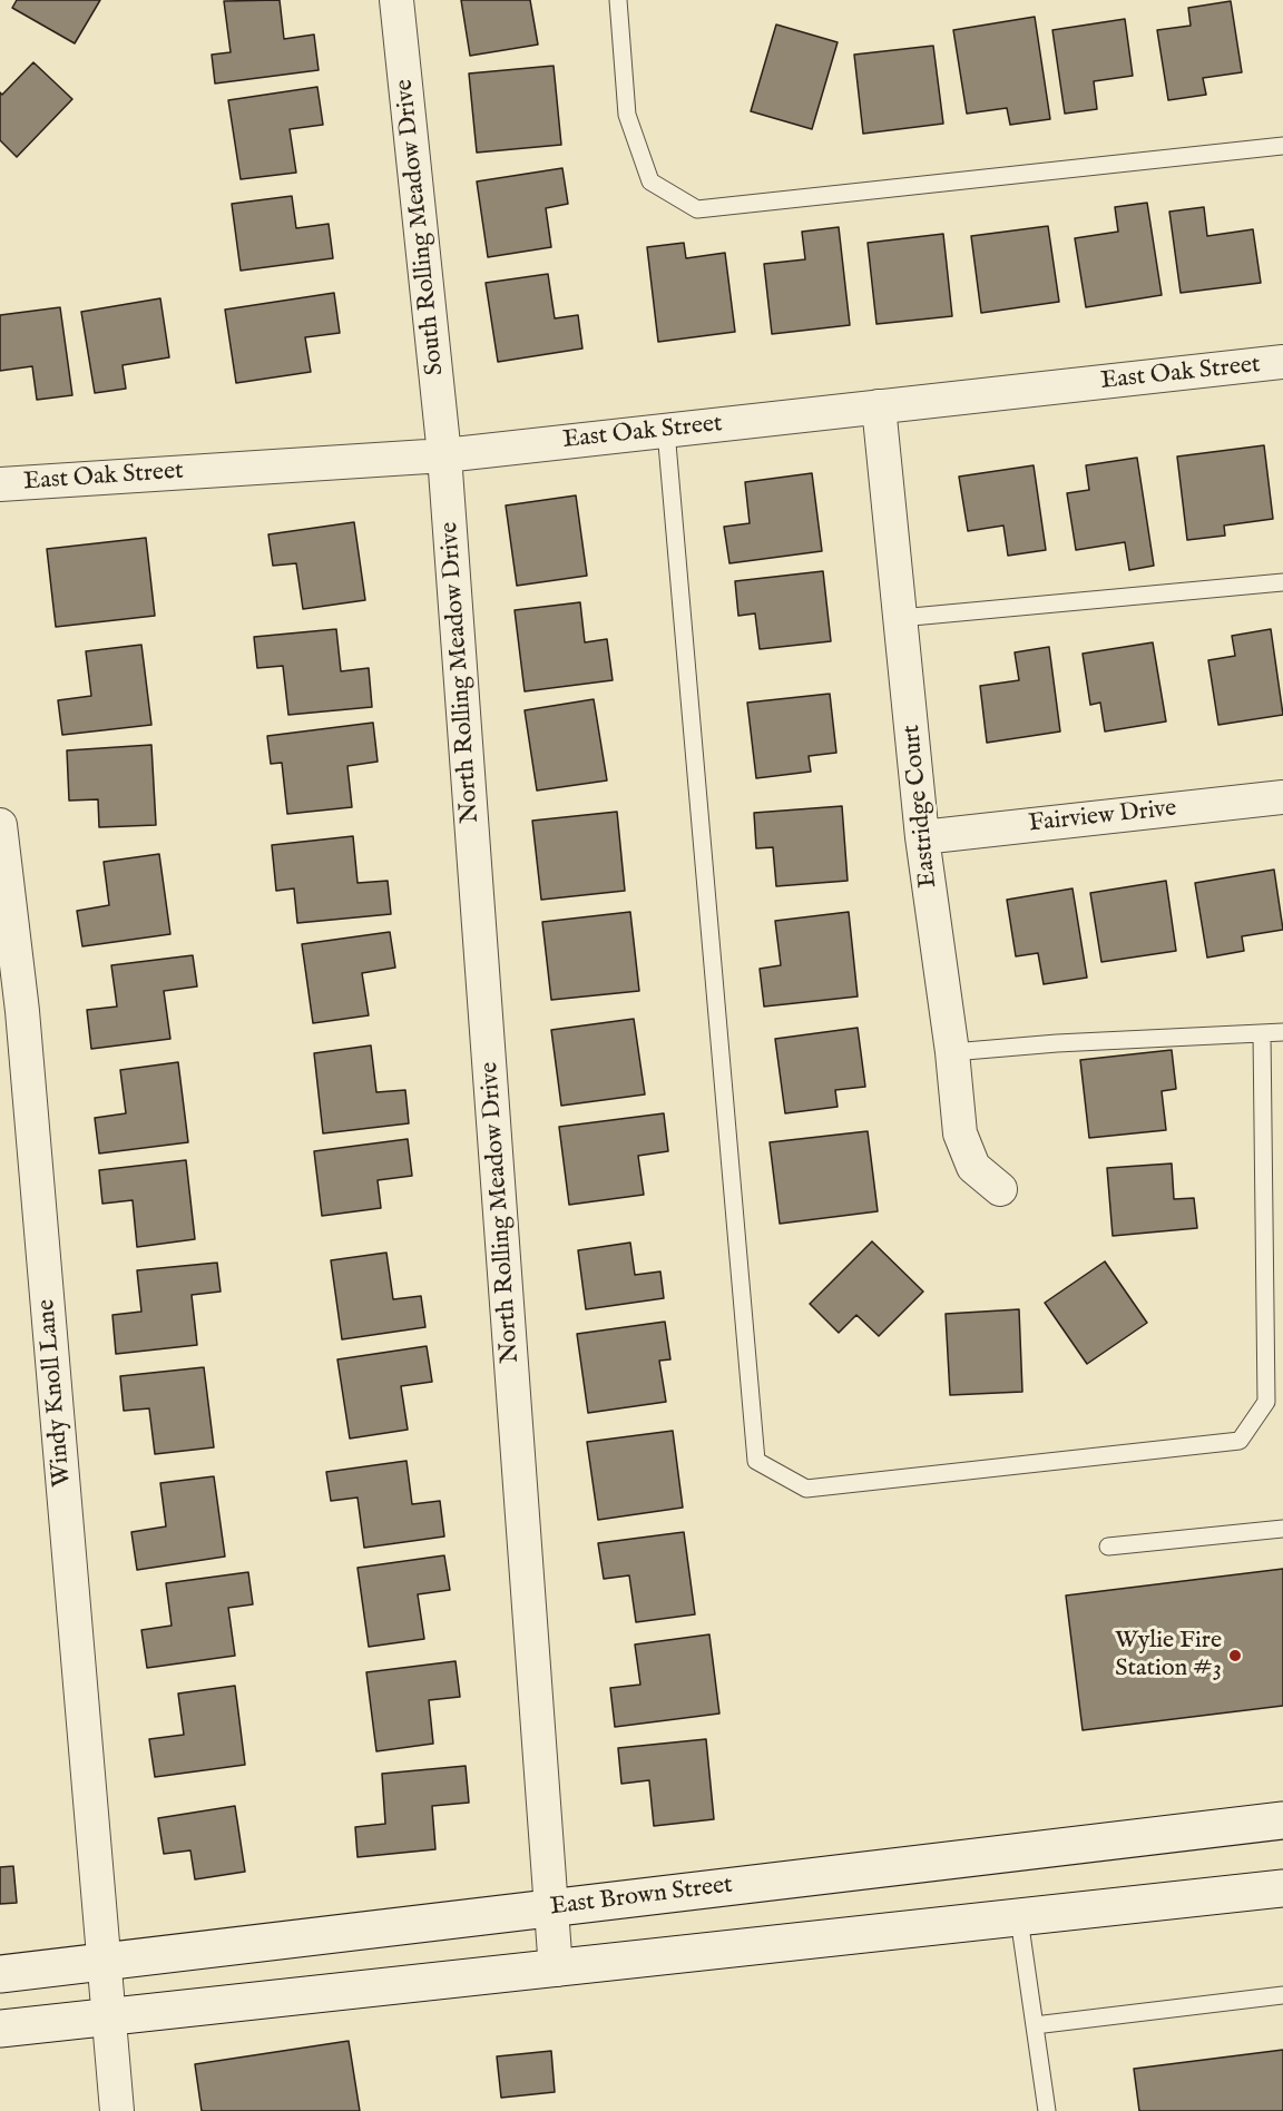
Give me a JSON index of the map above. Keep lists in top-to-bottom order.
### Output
{
  "streets": {
    "main road": ["East Brown Street"],
    "street": [
      "South Rolling Meadow Drive",
      "East Oak Street",
      "North Rolling Meadow Drive",
      "Eastridge Court",
      "Fairview Drive",
      "Windy Knoll Lane"
    ]
  },
  "crossings": [
    ["South Rolling Meadow Drive", "East Oak Street"],
    ["South Rolling Meadow Drive", "North Rolling Meadow Drive"],
    ["East Oak Street", "North Rolling Meadow Drive"],
    ["East Oak Street", "Eastridge Court"],
    ["North Rolling Meadow Drive", "East Brown Street"],
    ["Eastridge Court", "Fairview Drive"],
    ["Windy Knoll Lane", "East Brown Street"]
  ],
  "places": ["Wylie Fire Station #3"]
}
